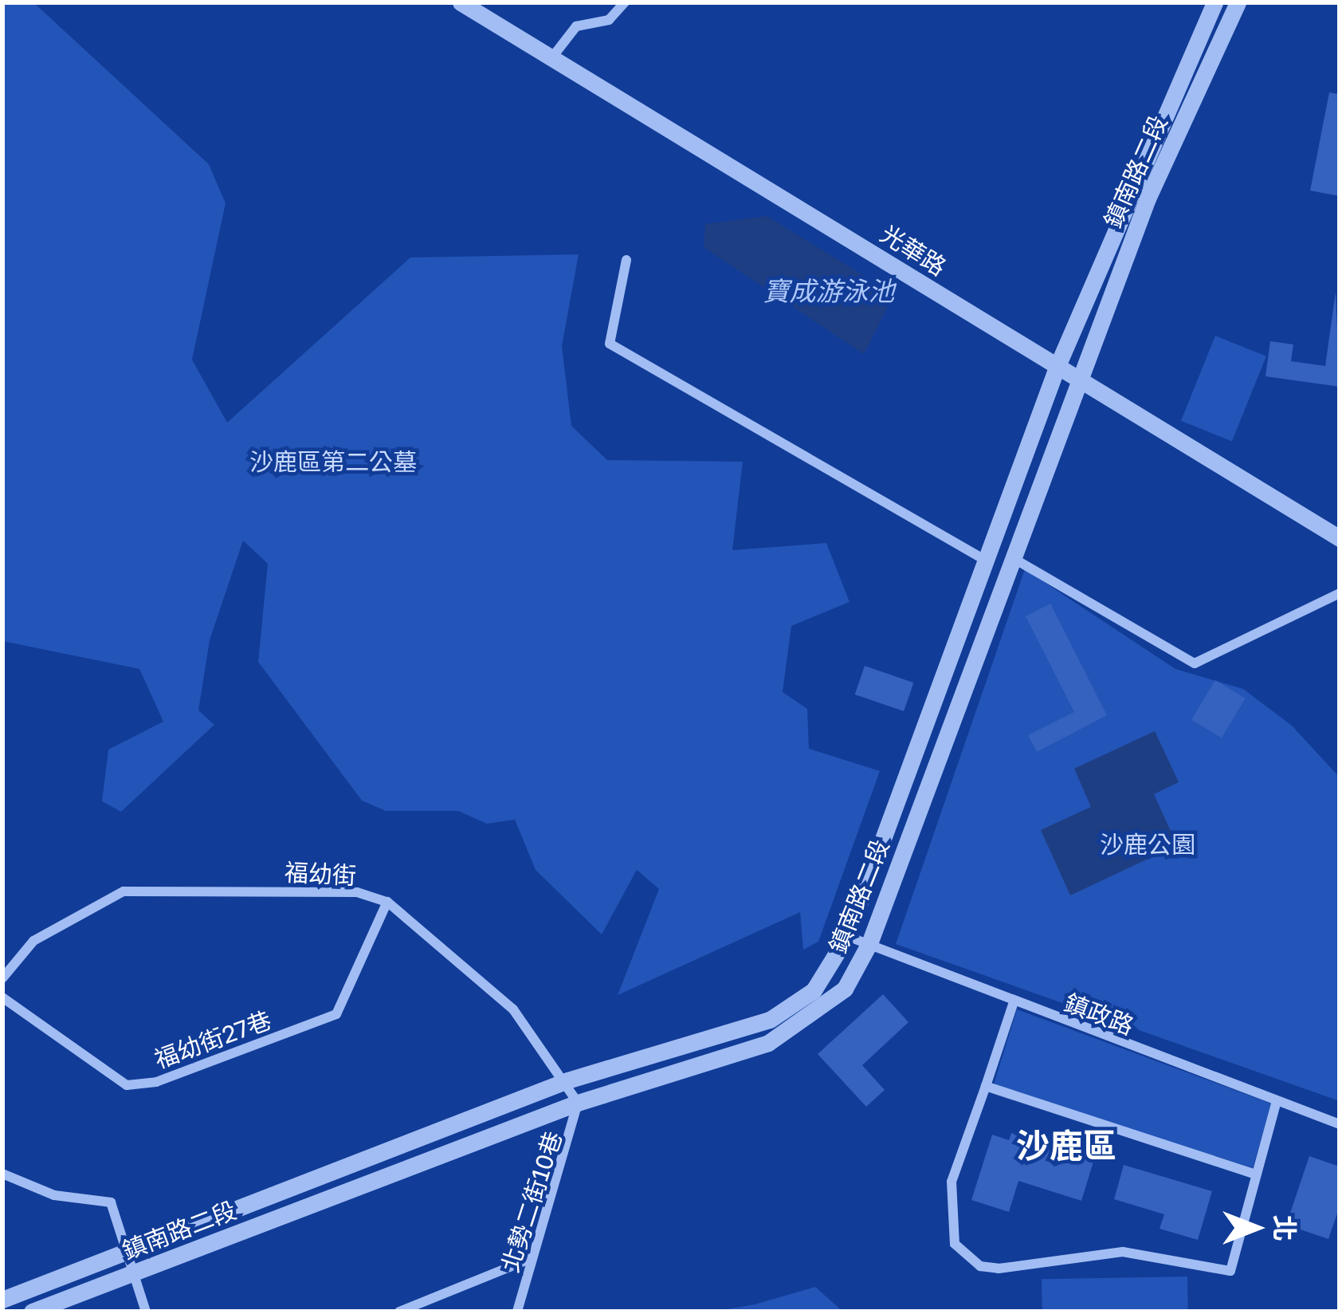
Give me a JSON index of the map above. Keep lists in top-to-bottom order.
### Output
{
  "streets": {
    "street": [
      "鎮南路二段",
      "光華路",
      "福幼街",
      "鎮政路",
      "福幼街27巷",
      "北勢二街10巷"
    ]
  },
  "crossings": [
    ["鎮南路二段", "光華路"],
    ["鎮南路二段", "福幼街"],
    ["鎮南路二段", "鎮政路"],
    ["鎮南路二段", "北勢二街10巷"],
    ["福幼街", "福幼街27巷"],
    ["福幼街", "北勢二街10巷"]
  ],
  "districts": ["沙鹿區"],
  "water": ["寶成游泳池"],
  "parks": ["沙鹿區第二公墓", "沙鹿公園"],
  "north": "right"
}
